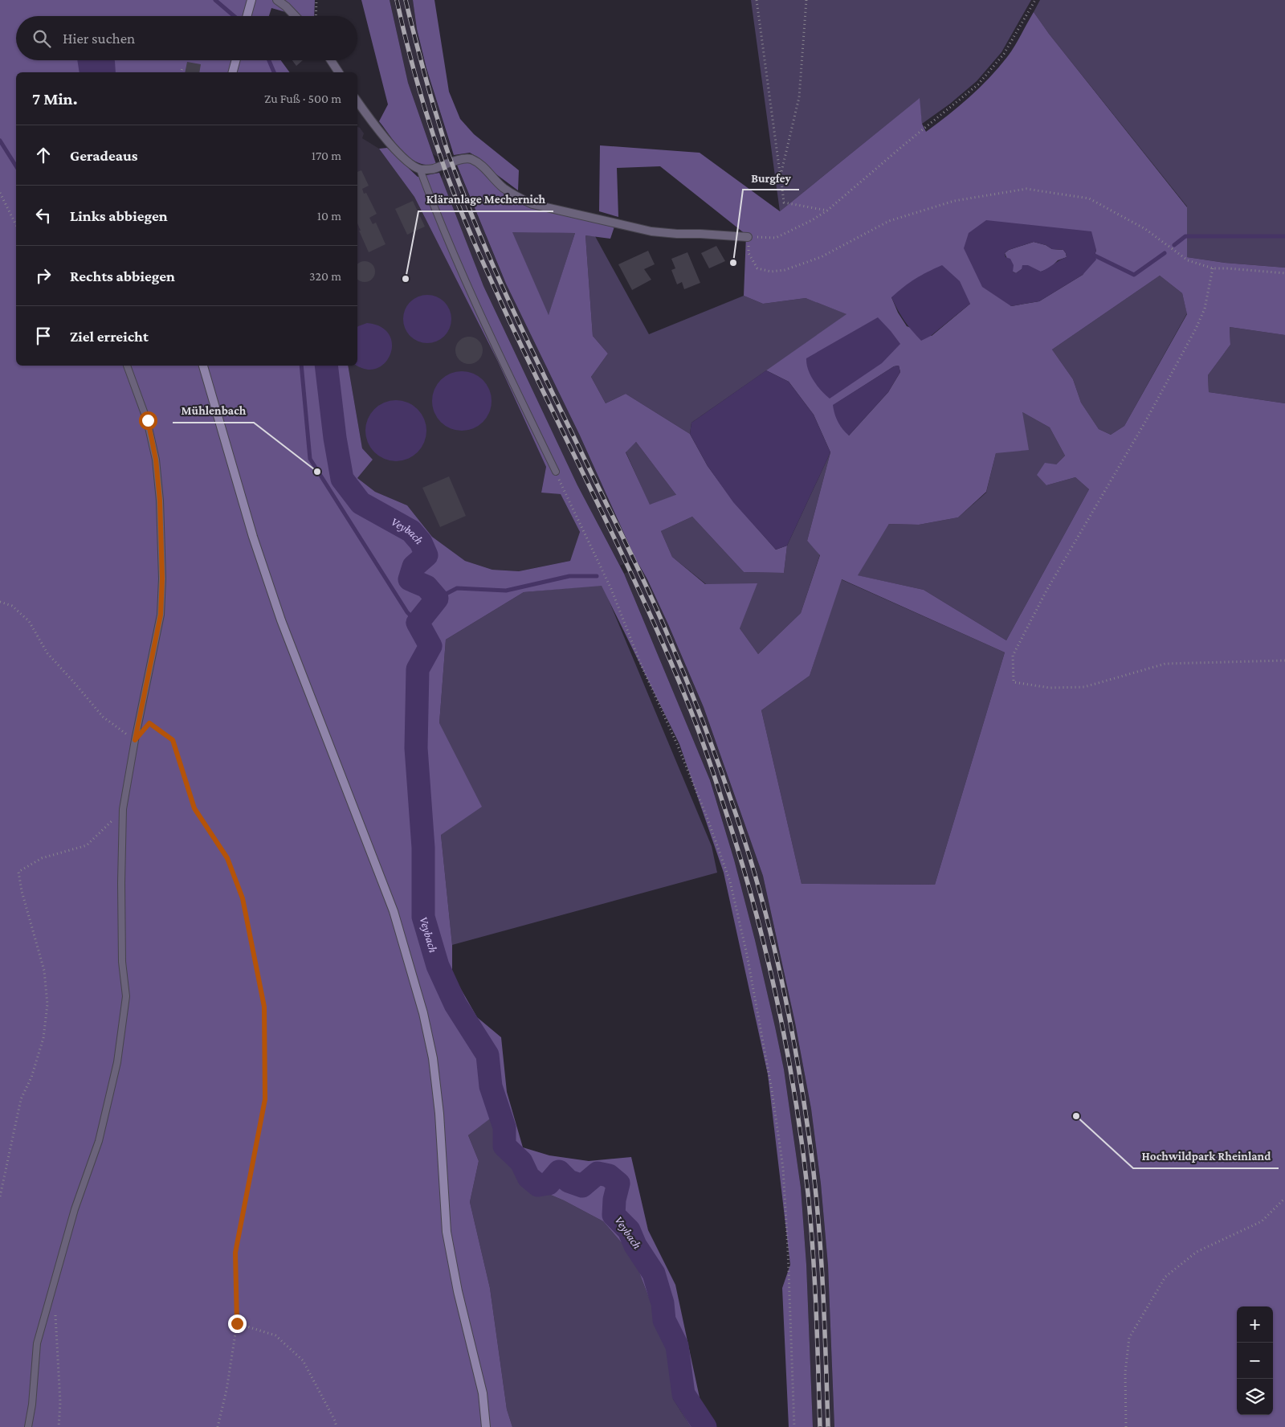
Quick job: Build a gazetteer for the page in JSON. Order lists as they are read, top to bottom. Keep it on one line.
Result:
{"water":["Veybach"],"places":["Burgfey","Kläranlage Mechernich","Mühlenbach","Hochwildpark Rheinland"],"page":{"search":"Hier suchen","heading":["7 Min.","Zu Fuß · 500 m"],"list":[["Geradeaus","170 m"],["Links abbiegen","10 m"],["Rechts abbiegen","320 m"],"Ziel erreicht"],"map_buttons":["+","−"]}}
